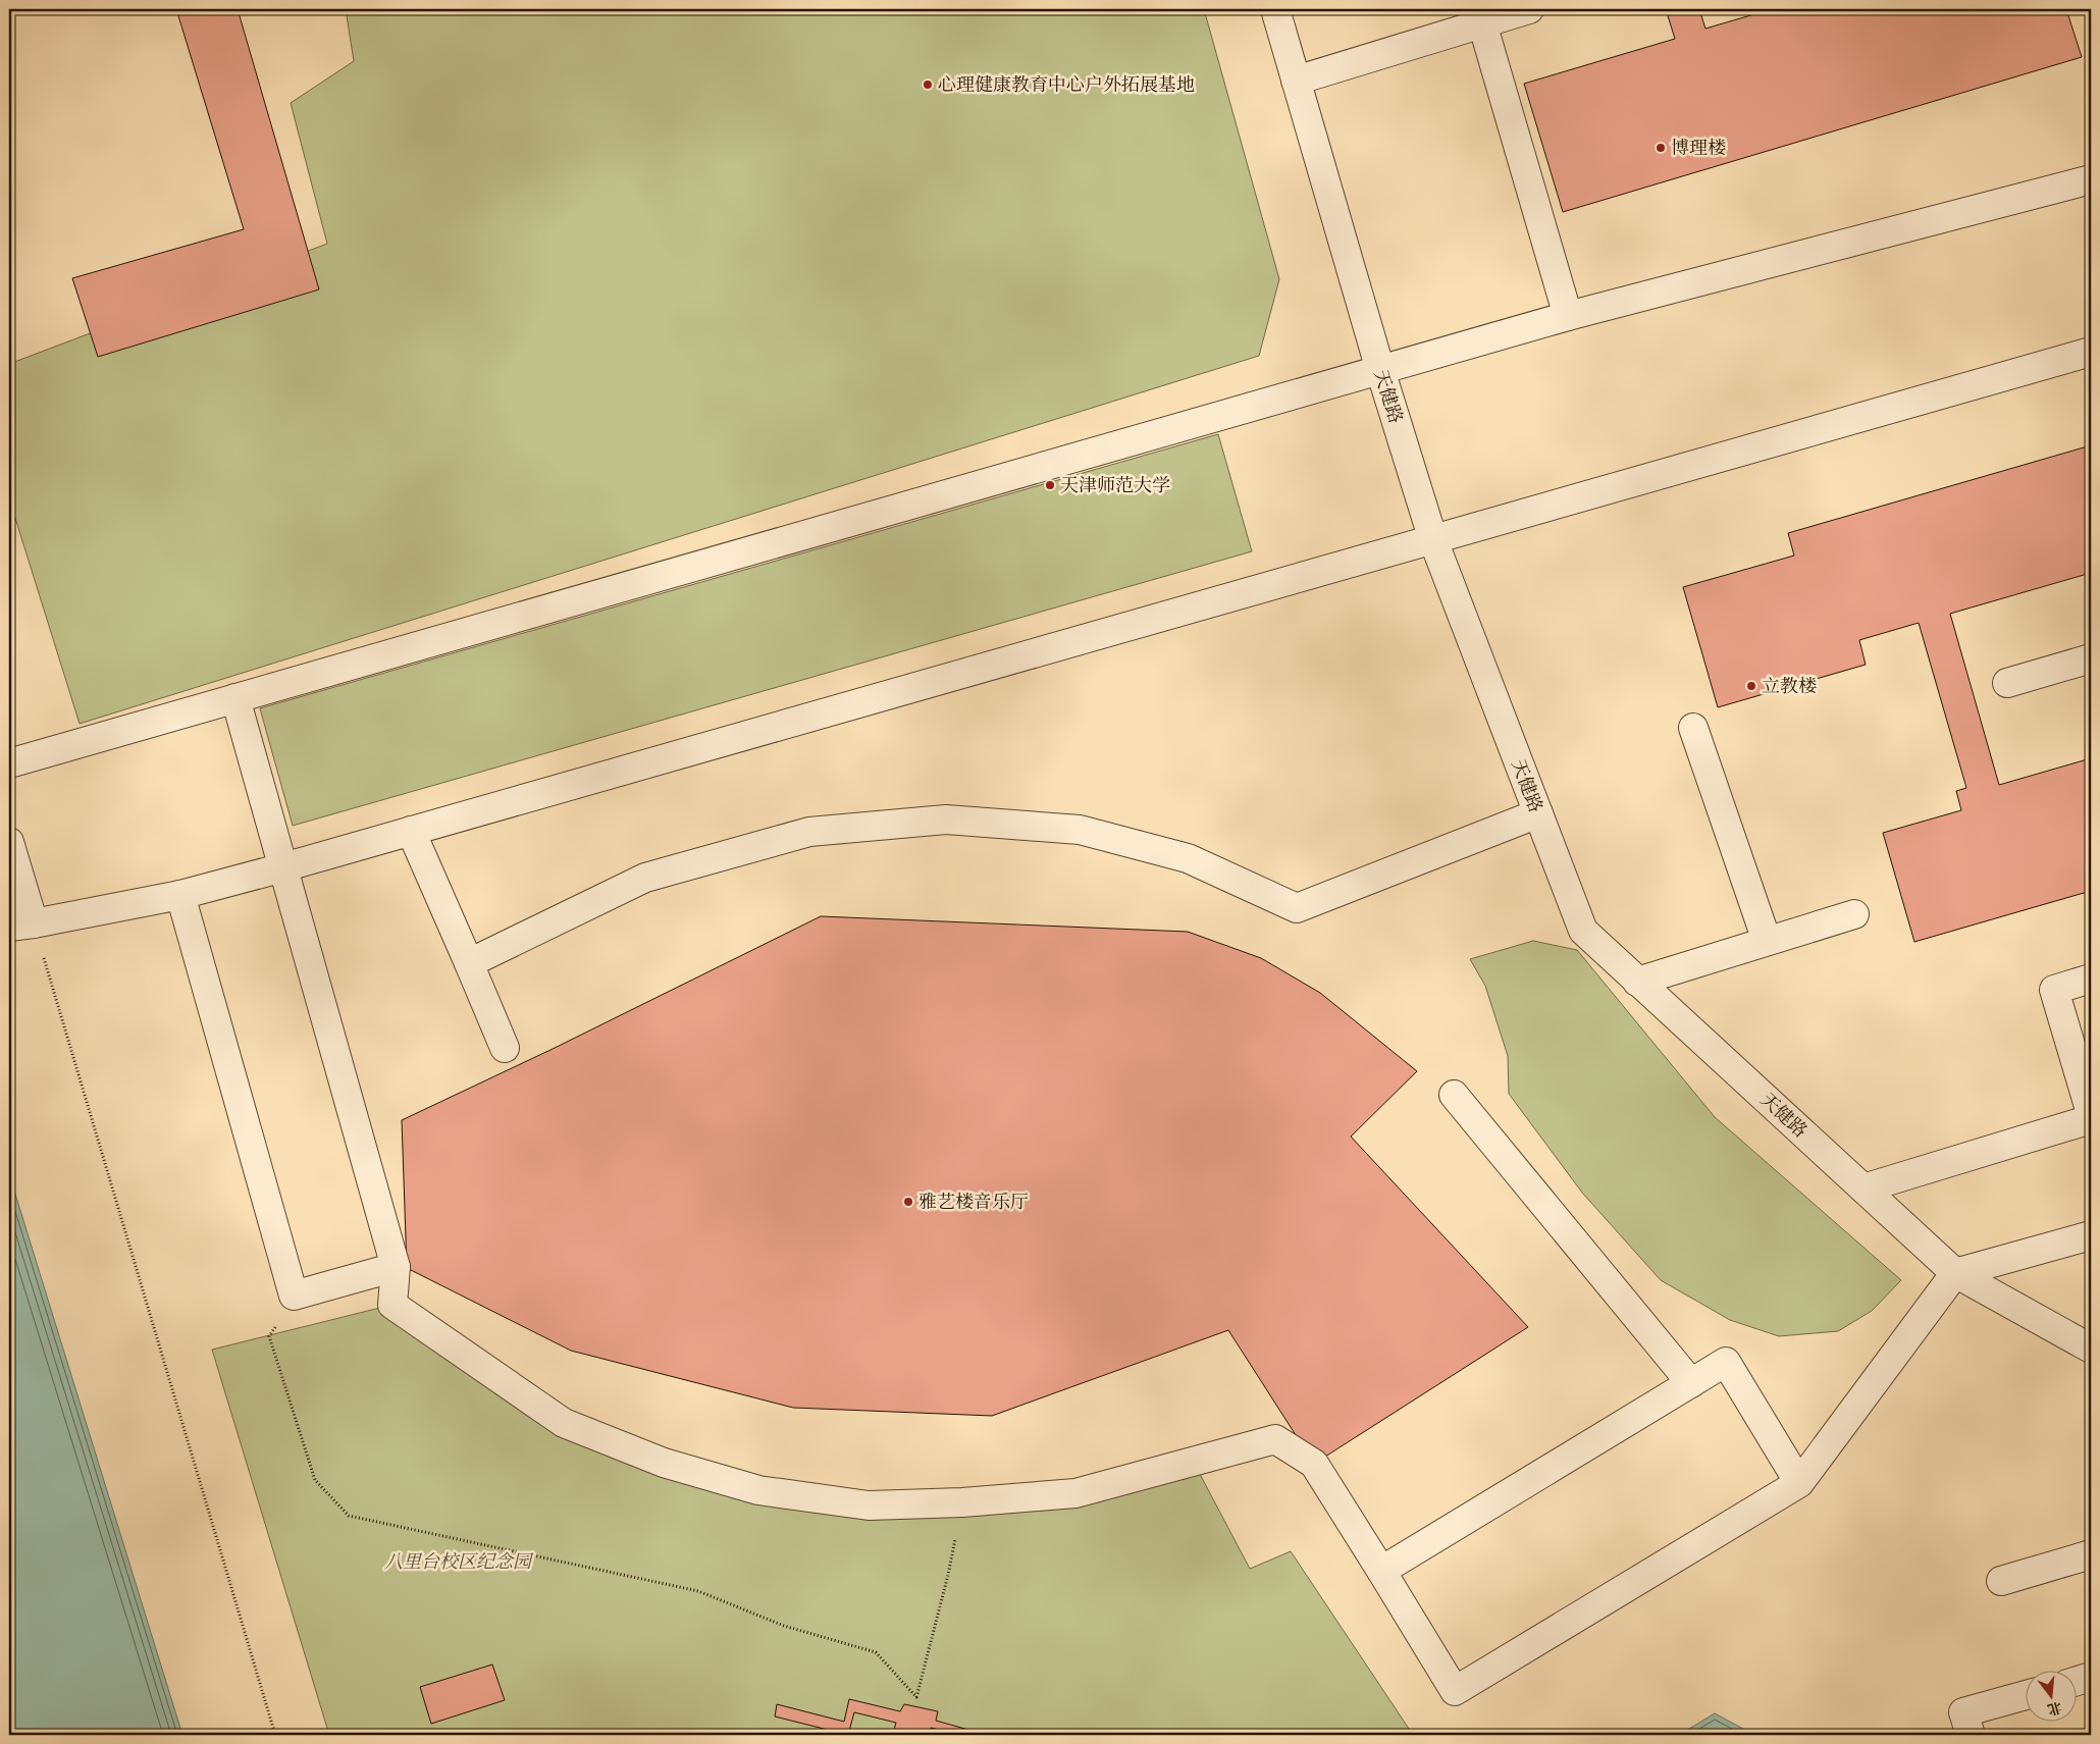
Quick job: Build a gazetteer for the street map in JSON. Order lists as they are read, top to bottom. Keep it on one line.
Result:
{"streets":{"street":["天健路"]},"parks":["八里台校区纪念园"],"places":["心理健康教育中心户外拓展基地","博理楼","天津师范大学","立教楼","雅艺楼音乐厅"],"north":"bottom"}
